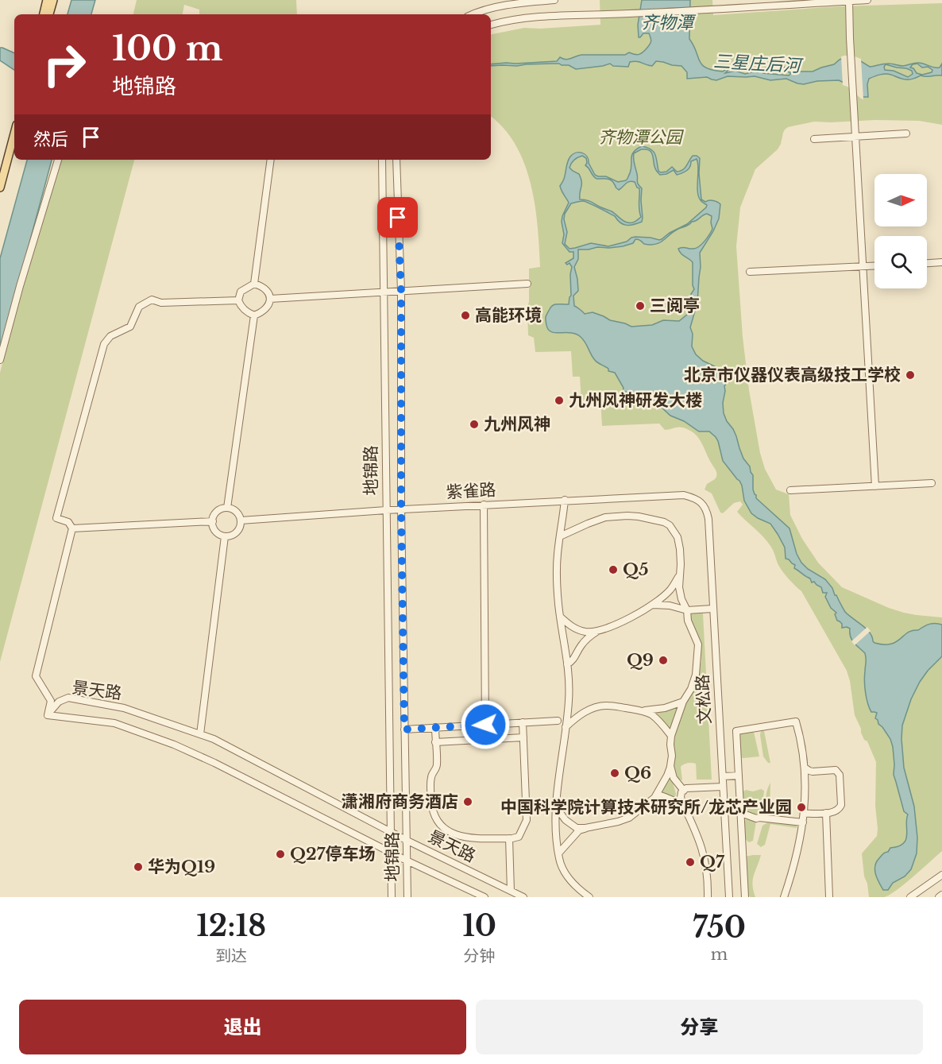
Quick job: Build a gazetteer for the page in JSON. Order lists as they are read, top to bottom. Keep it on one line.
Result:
{"streets":{"street":["地锦路","紫雀路","景天路","文松路"]},"crossings":[["地锦路","紫雀路"],["地锦路","景天路"],["紫雀路","文松路"]],"water":["齐物潭","三星庄后河"],"parks":["齐物潭公园"],"places":["三阅亭","高能环境","北京市仪器仪表高级技工学校","九州风神研发大楼","九州风神","Q5","Q9","Q6","潇湘府商务酒店","中国科学院计算技术研究所/龙芯产业园","Q27停车场","Q7","华为Q19"],"north":"right","page":{"turn":["100 m","地锦路"],"then":"然后","eta":["12:18","到达","10","分钟","750","m"],"buttons":["退出","分享"]}}
